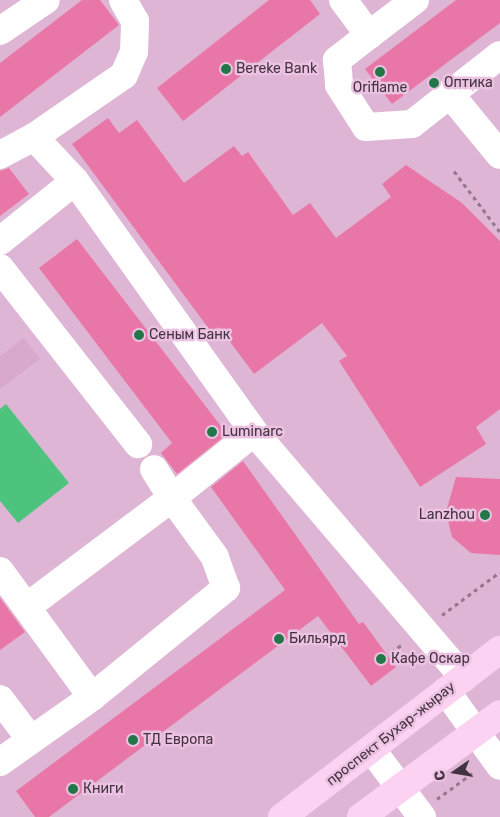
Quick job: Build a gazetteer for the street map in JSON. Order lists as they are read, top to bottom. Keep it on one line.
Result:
{"streets":{"main road":["проспект Бухар-жырау"]},"places":["Bereke Bank","Oriflame","Оптика","Сеным Банк","Luminarc","Lanzhou","Бильярд","Кафе Оскар","ТД Европа","Книги"],"north":"left"}
